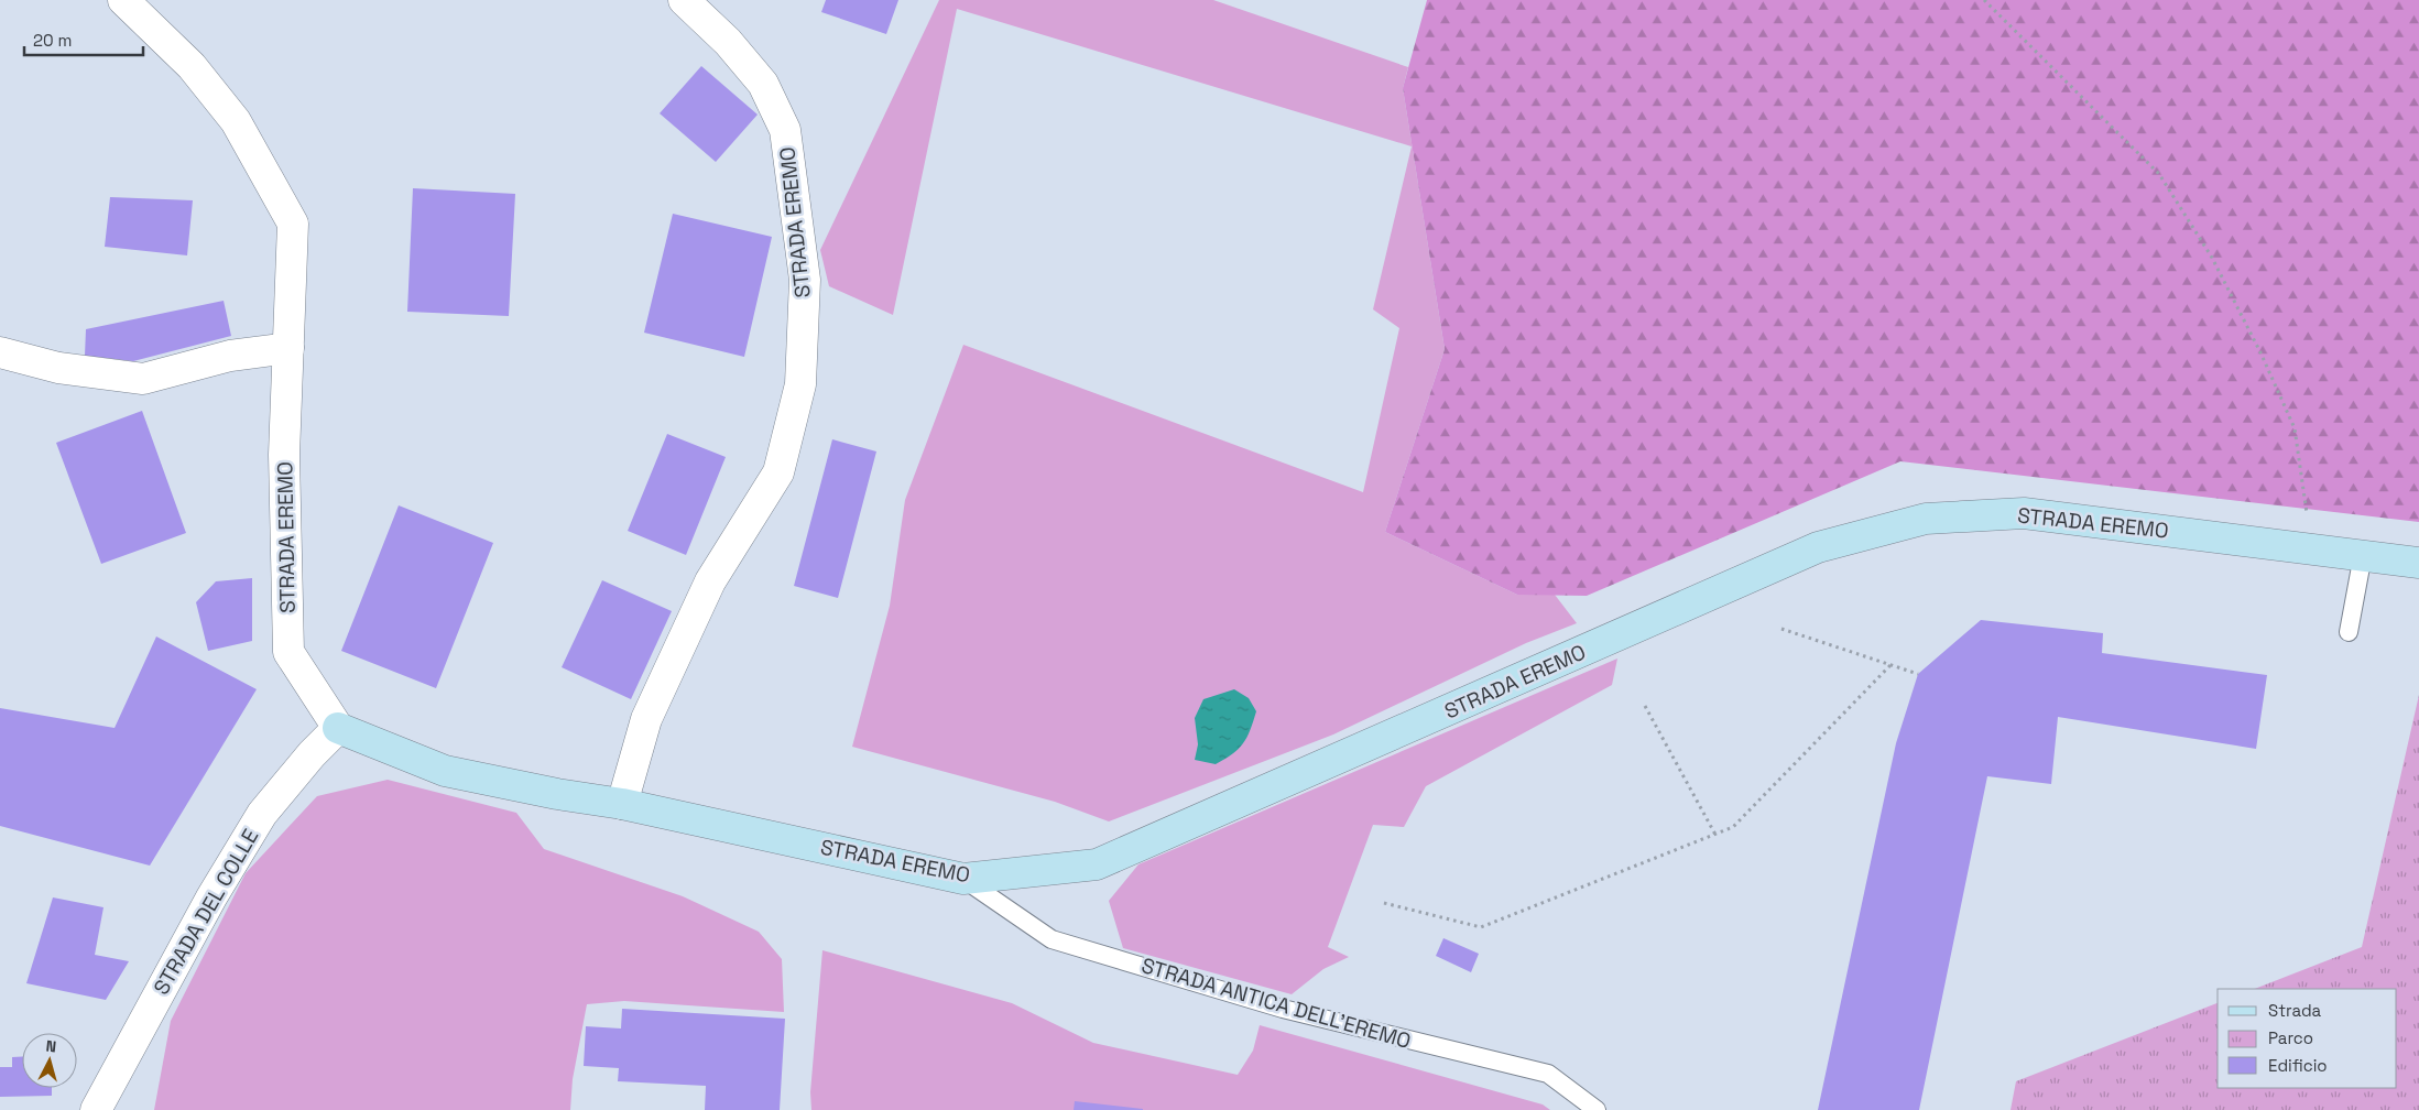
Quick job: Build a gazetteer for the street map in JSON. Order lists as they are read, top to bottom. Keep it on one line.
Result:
{"streets":{"main road":["STRADA EREMO"],"street":["STRADA DEL COLLE"],"lane":["STRADA ANTICA DELL'EREMO"]},"crossings":[["STRADA EREMO","STRADA DEL COLLE"],["STRADA EREMO","STRADA ANTICA DELL'EREMO"]],"legend":["Strada","Parco","Edificio"],"scale_bar":"20 m","north":"top"}
